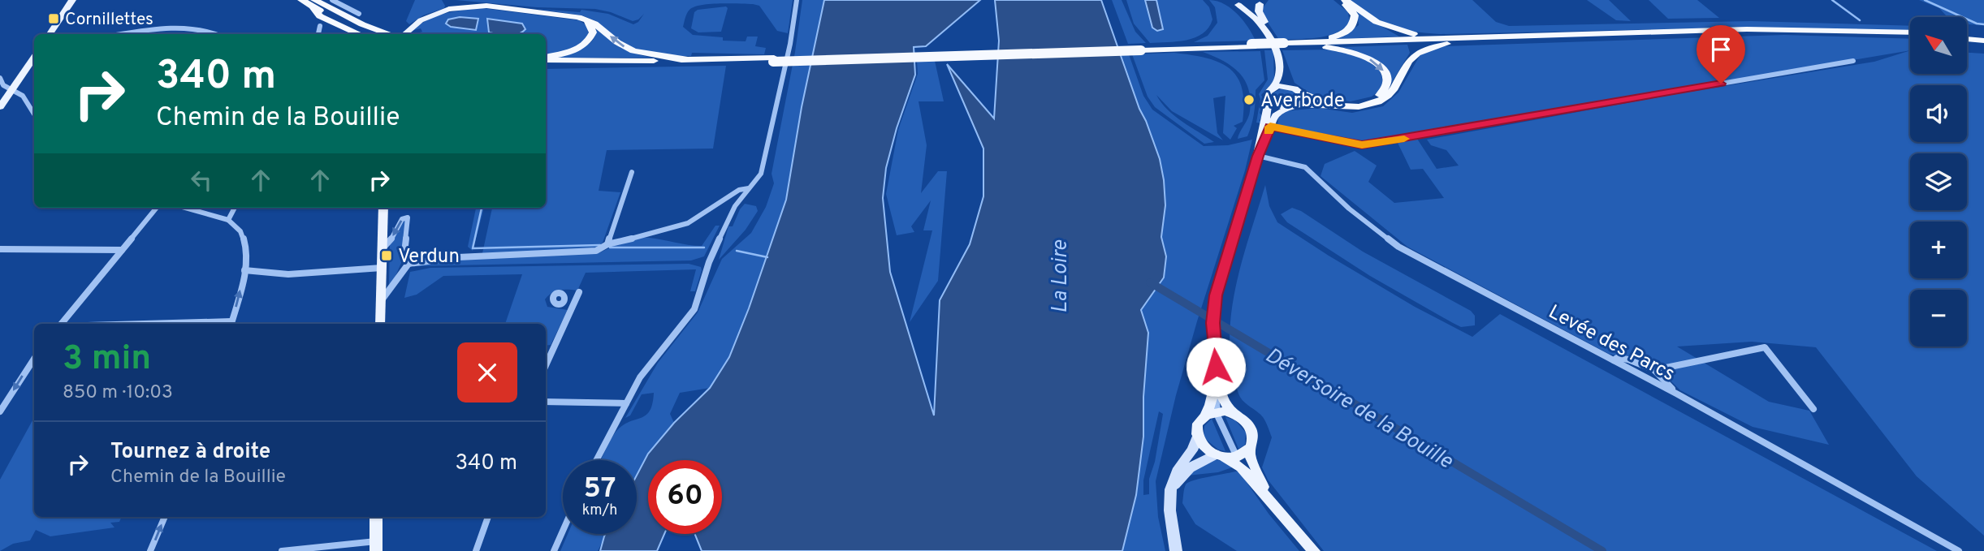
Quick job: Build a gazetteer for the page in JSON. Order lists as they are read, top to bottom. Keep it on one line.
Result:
{"streets":{"street":["Levée des Parcs"]},"water":["La Loire","Déversoire de la Bouille"],"places":{"transit":["Cornillettes","Verdun"],"other":["Averbode"]},"north":"top left","page":{"map_buttons":["+","−"],"turn":["340 m","Chemin de la Bouillie"],"heading":["3 min","850 m · 10:03"],"list":[{"name":"Tournez à droite","note":"Chemin de la Bouillie","value":"340 m"}],"speed":"57 km/h","limit":"60"}}
